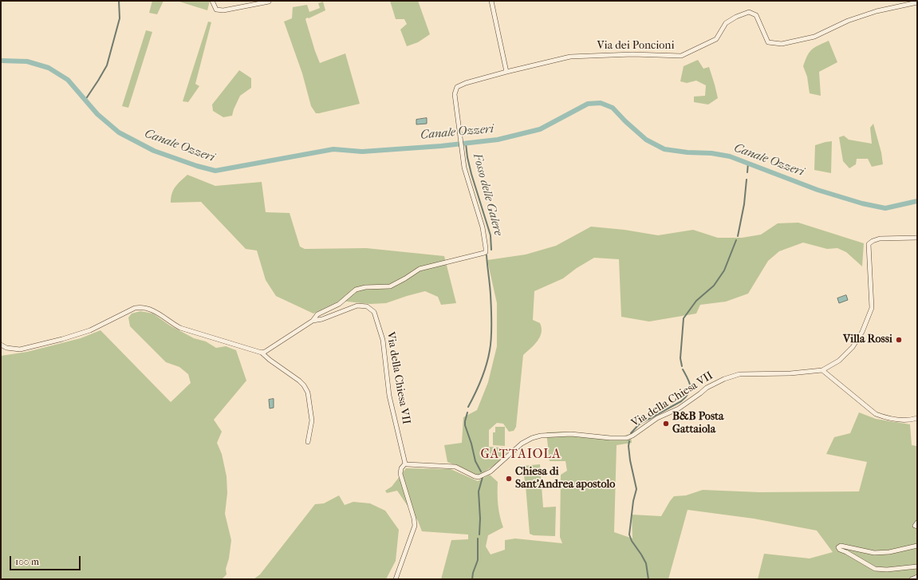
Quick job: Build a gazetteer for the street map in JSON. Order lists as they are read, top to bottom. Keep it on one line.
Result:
{"streets":{"street":["Via dei Poncioni","Via della Chiesa VII"]},"districts":["GATTAIOLA"],"water":["Canale Ozzeri","Fosso delle Galere"],"places":["Villa Rossi","B&B Posta Gattaiola","Chiesa di Sant'Andrea apostolo"],"scale_bar":"100 m"}
